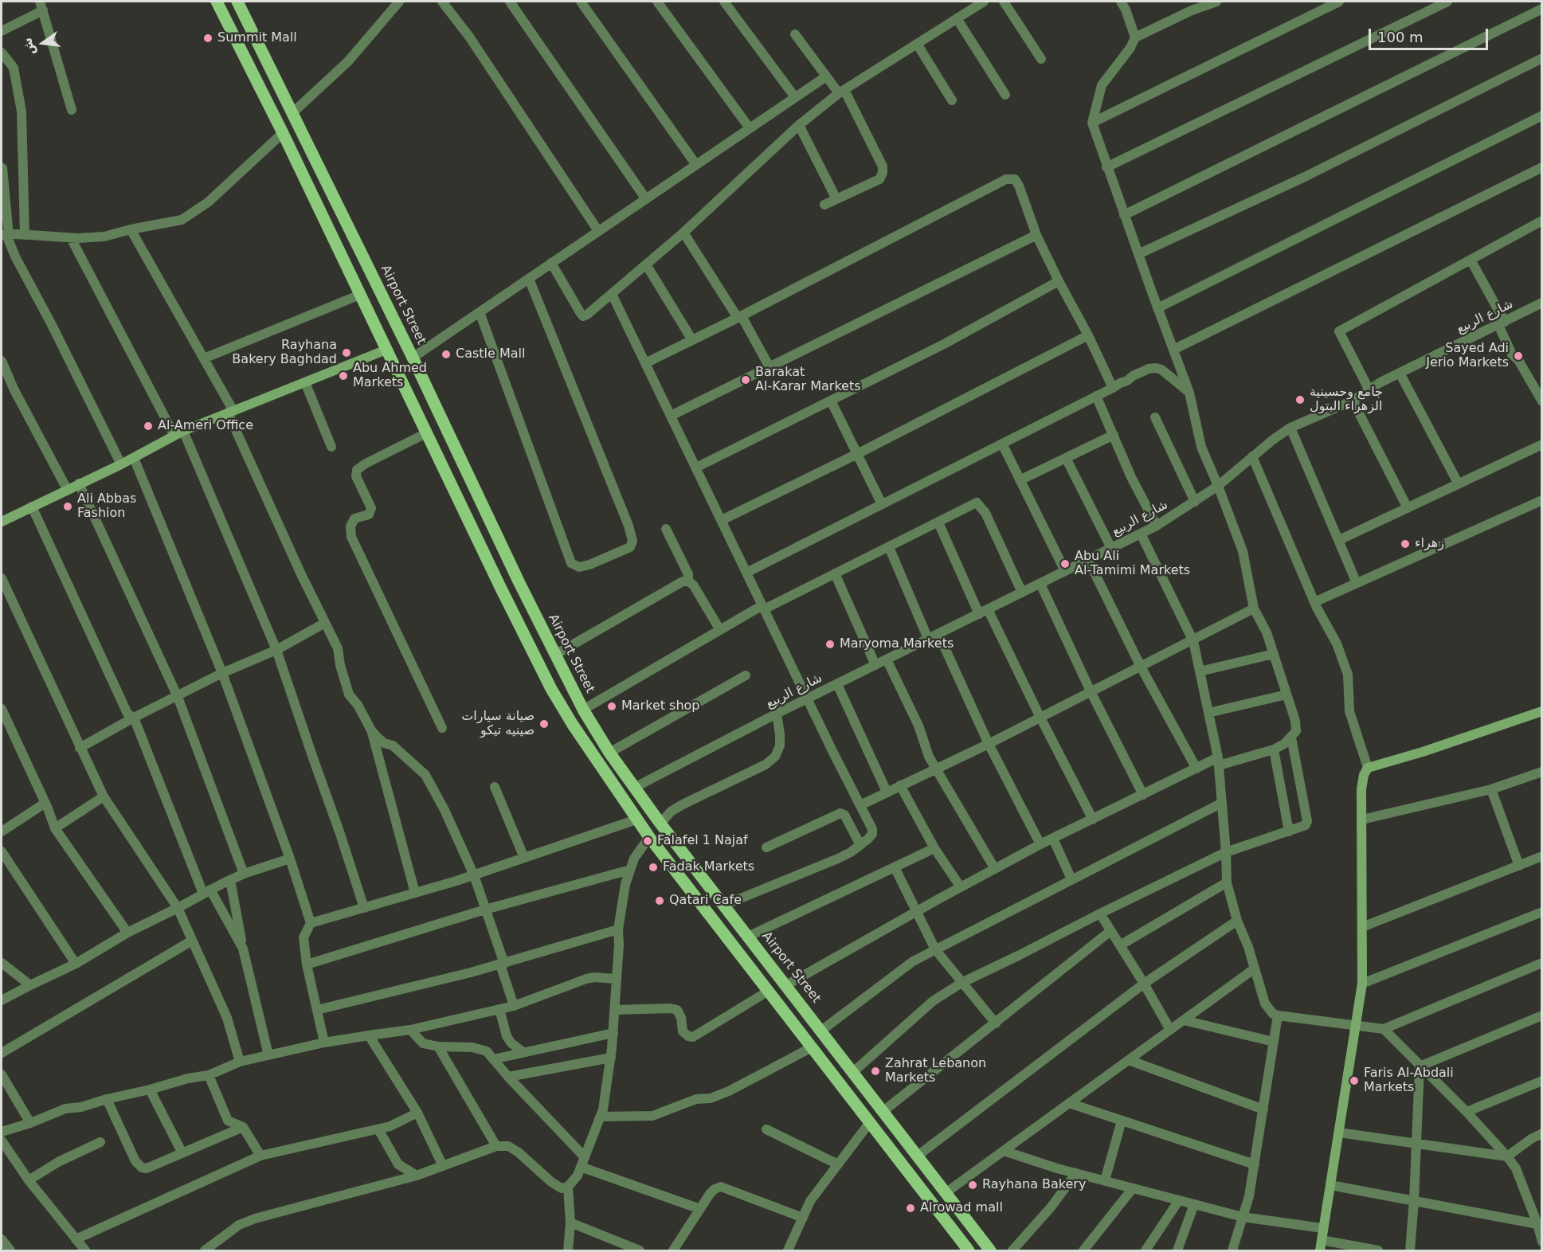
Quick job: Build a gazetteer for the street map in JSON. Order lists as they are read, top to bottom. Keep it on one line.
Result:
{"streets":{"main road":["Airport Street"],"street":["شارع الربيع"]},"crossings":[["Airport Street","شارع الربيع"]],"places":["Summit Mall","Rayhana Bakery Baghdad","Castle Mall","Sayed Adi Jerio Markets","Abu Ahmed Markets","Barakat Al-Karar Markets","جامع وحسينية الزهراء البتول","Al-Ameri Office","Ali Abbas Fashion","زهراء","Abu Ali Al-Tamimi Markets","Maryoma Markets","Market shop","صيانة سيارات صينيه تيكو","Falafel 1 Najaf","Fadak Markets","Qatari Cafe","Zahrat Lebanon Markets","Faris Al-Abdali Markets","Rayhana Bakery","Alrowad mall"],"scale_bar":"100 m","north":"left"}
